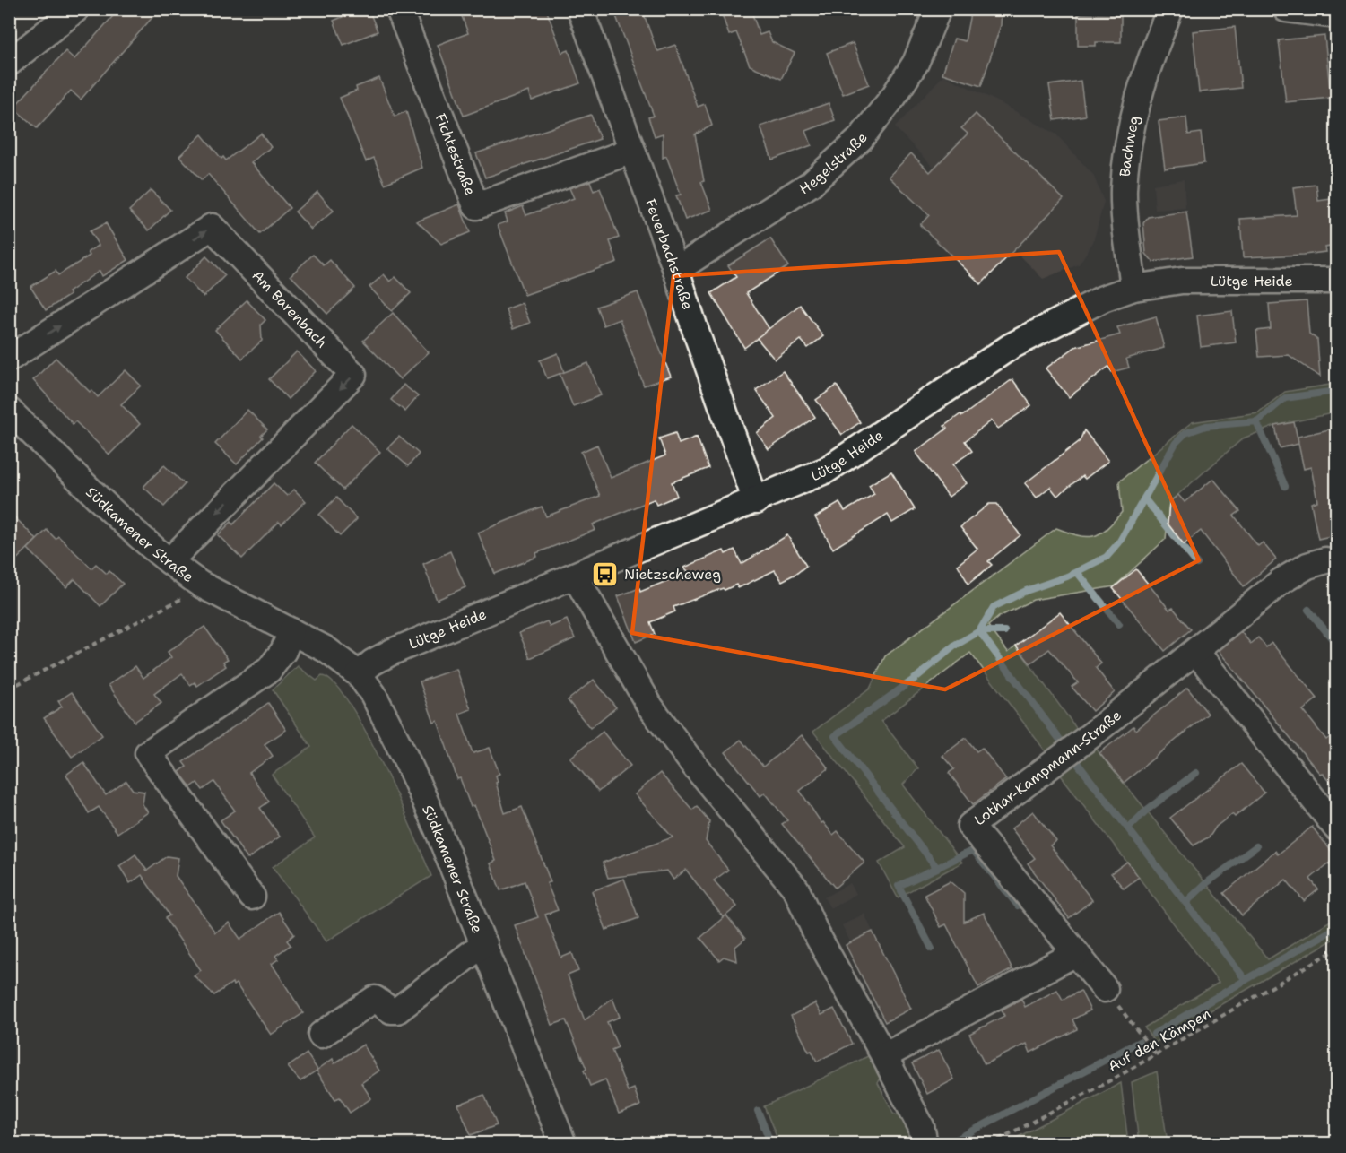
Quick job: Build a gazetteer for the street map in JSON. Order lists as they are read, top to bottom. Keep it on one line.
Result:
{"streets":{"street":["Bachweg","Fichtestraße","Hegelstraße","Feuerbachstraße","Lütge Heide","Am Barenbach","Südkamener Straße","Lothar-Kampmann-Straße"],"path":["Auf den Kämpen"]},"crossings":[["Bachweg","Lütge Heide"],["Fichtestraße","Feuerbachstraße"],["Hegelstraße","Feuerbachstraße"],["Feuerbachstraße","Lütge Heide"],["Lütge Heide","Südkamener Straße"],["Am Barenbach","Südkamener Straße"]],"places":{"bus stop":["Nietzscheweg"]}}
